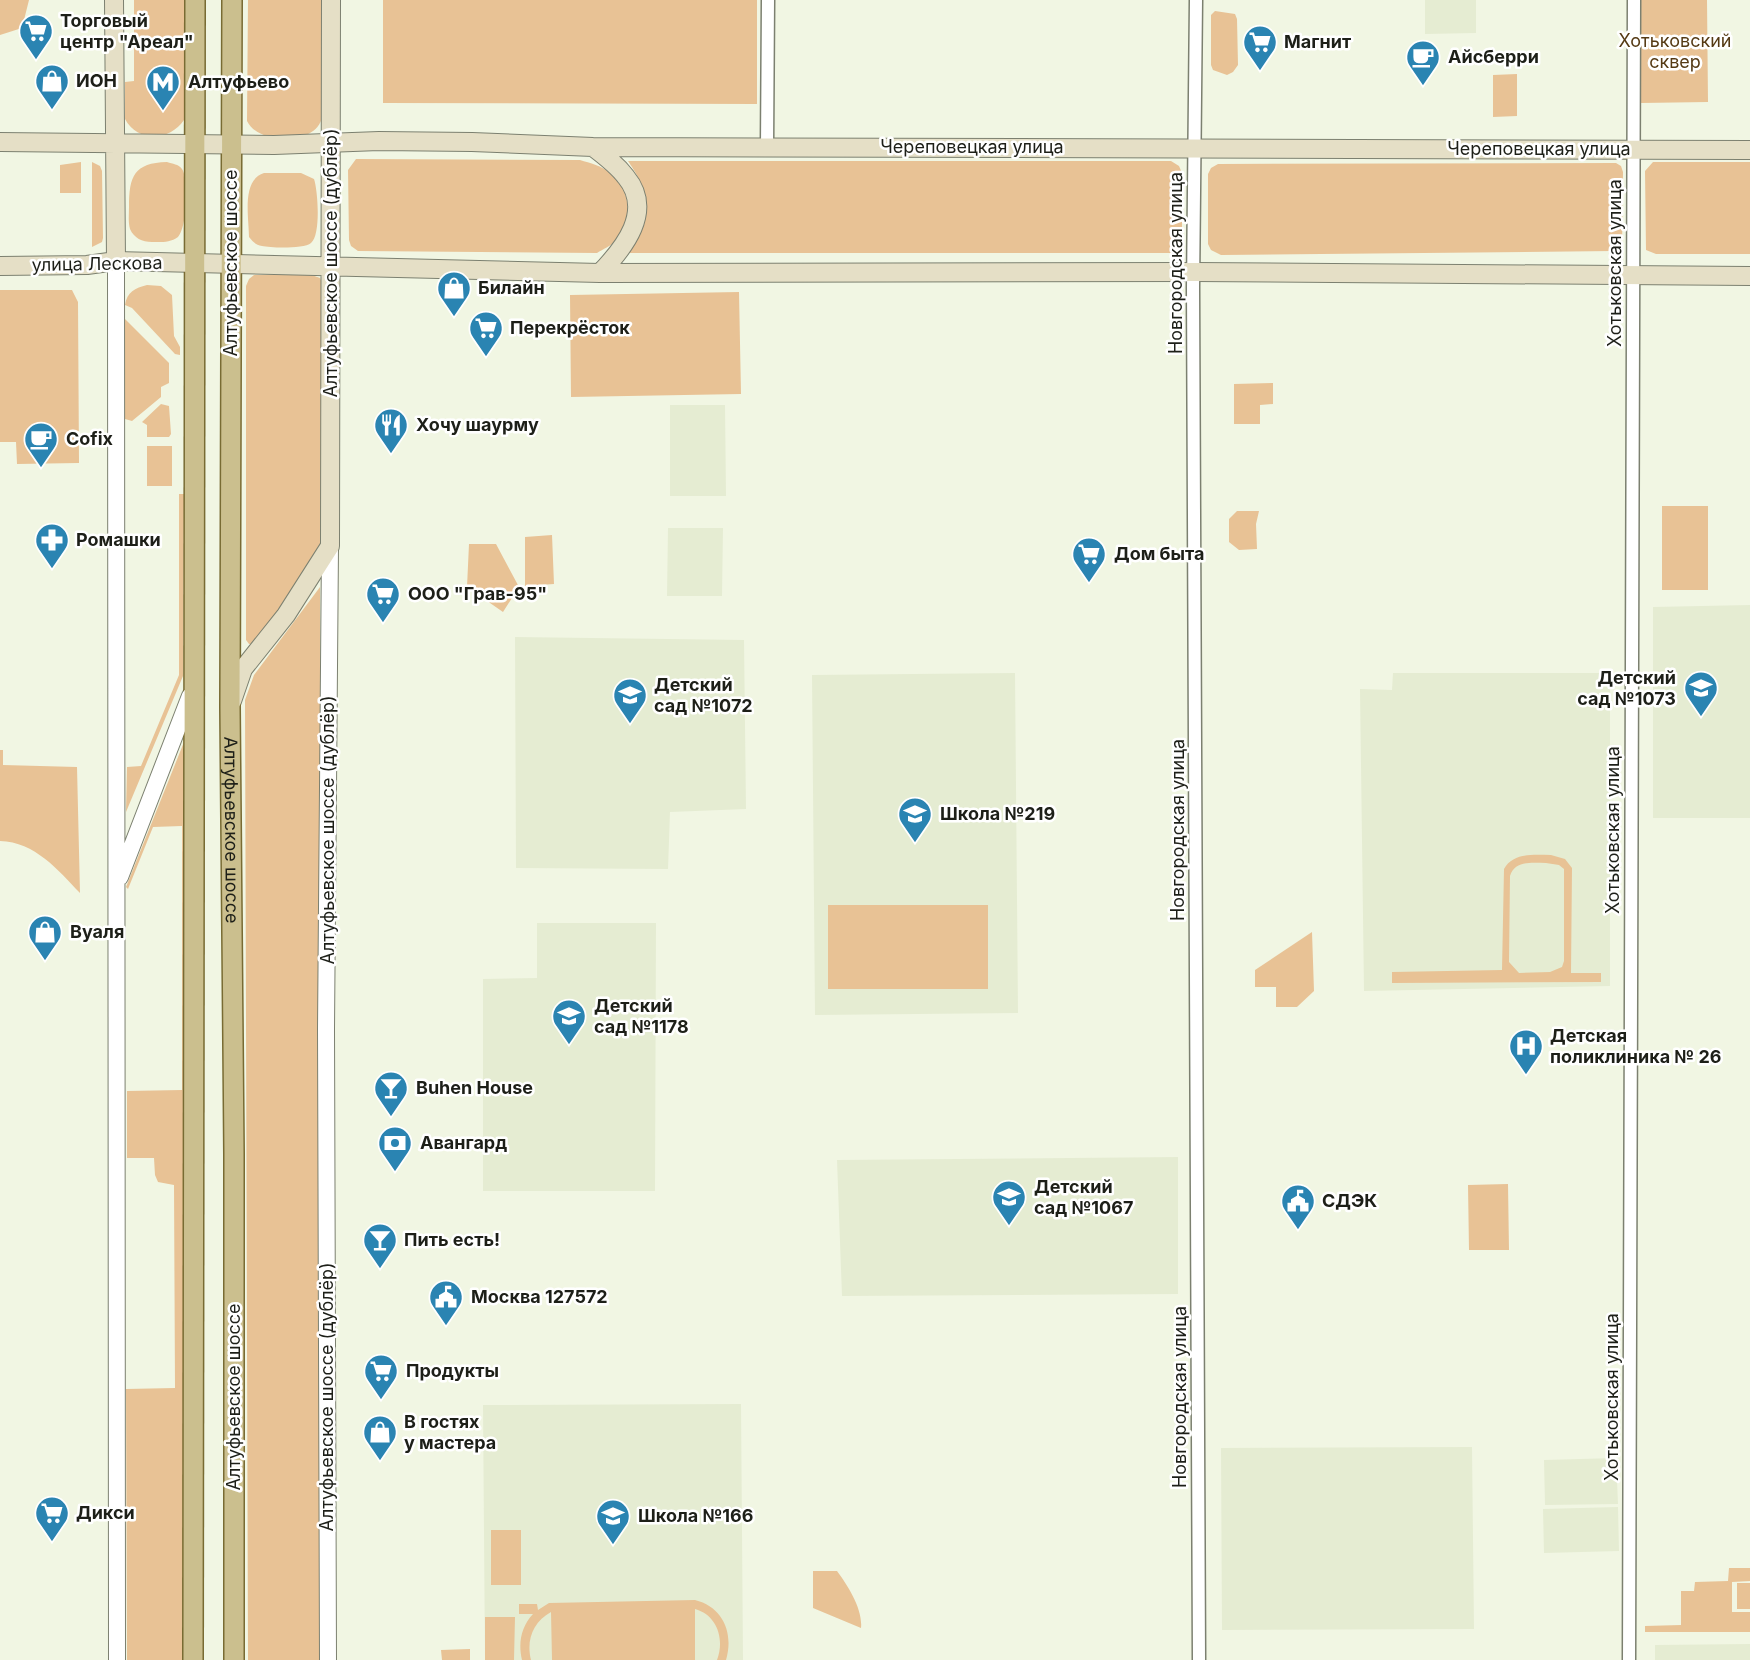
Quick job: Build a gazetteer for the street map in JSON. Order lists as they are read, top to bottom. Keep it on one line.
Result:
{"streets":{"main road":["Череповецкая улица","Алтуфьевское шоссе","Алтуфьевское шоссе (дублёр)","улица Лескова"],"street":["Новгородская улица","Хотьковская улица"]},"crossings":[["Череповецкая улица","Алтуфьевское шоссе"],["Череповецкая улица","Алтуфьевское шоссе (дублёр)"],["Череповецкая улица","Новгородская улица"],["Череповецкая улица","Хотьковская улица"],["Алтуфьевское шоссе","улица Лескова"]],"parks":["Хотьковский сквер"],"places":{"supermarket":["Торговый центр \"Ареал\"","Магнит","Перекрёсток","Дом быта","ООО \"Грав-95\"","Продукты","Дикси"],"cafe":["Айсберри","Cofix"],"shop":["ИОН","Билайн","Вуаля","В гостях у мастера"],"metro station":["Алтуфьево"],"restaurant":["Хочу шаурму"],"pharmacy":["Ромашки"],"school or university":["Детский сад №1073","Детский сад №1072","Школа №219","Детский сад №1178","Детский сад №1067","Школа №166"],"hospital":["Детская поликлиника № 26"],"bar":["Buhen House","Пить есть!"],"bank":["Авангард"],"public building":["СДЭК","Москва 127572"]}}
